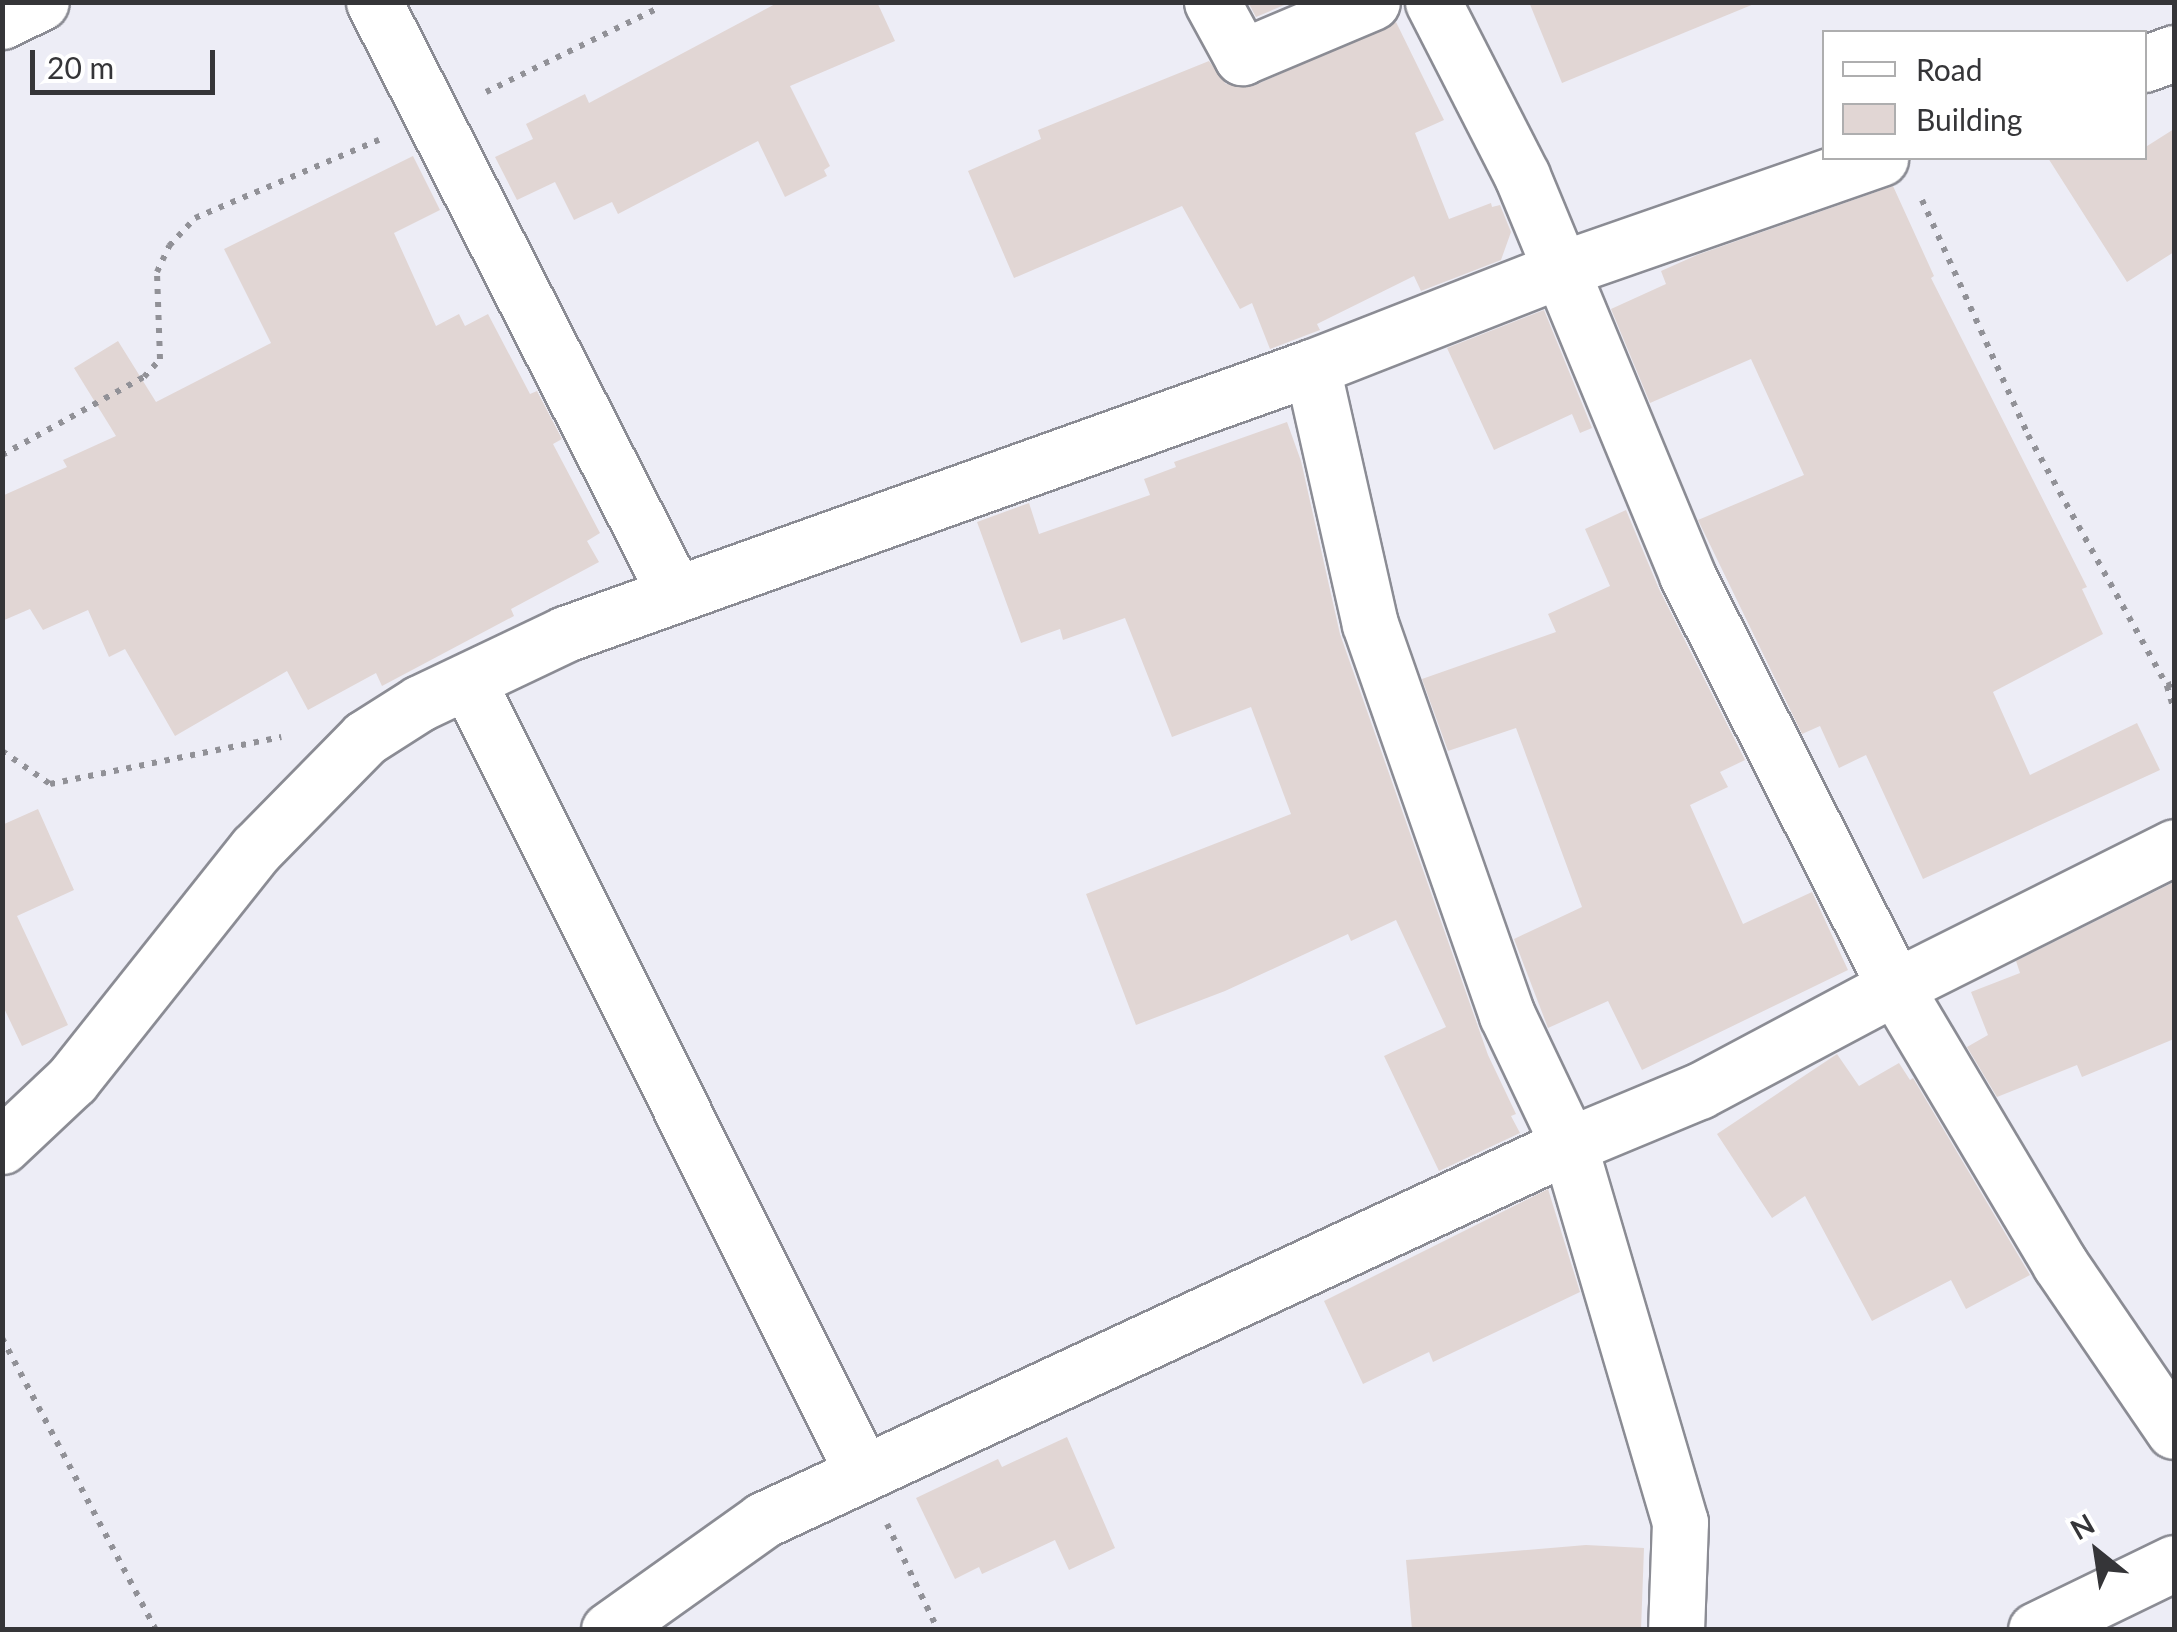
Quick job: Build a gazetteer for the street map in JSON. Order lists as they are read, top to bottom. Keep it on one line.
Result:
{"legend":["Road","Building"],"scale_bar":"20 m","north":"top left"}
